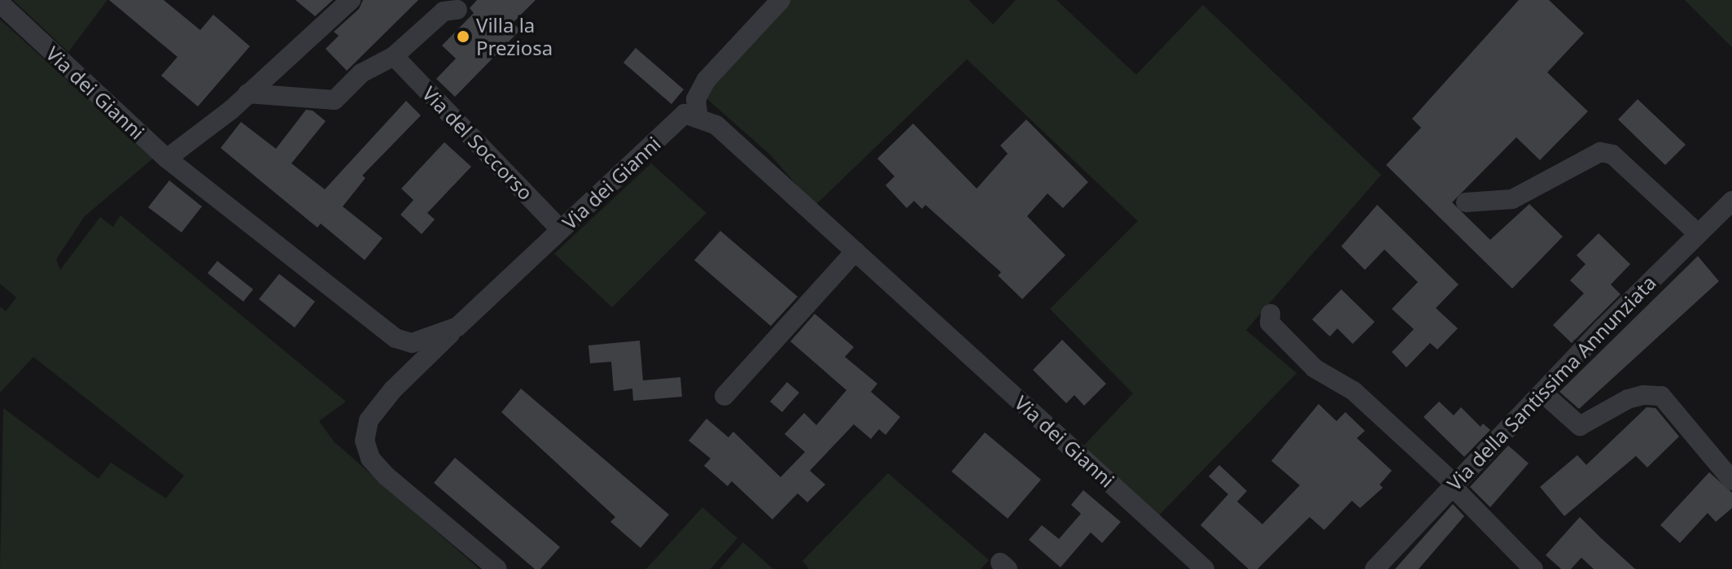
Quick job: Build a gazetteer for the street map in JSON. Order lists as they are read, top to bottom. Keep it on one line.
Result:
{"streets":{"street":["Via dei Gianni","Via del Soccorso","Via della Santissima Annunziata"]},"crossings":[["Via dei Gianni","Via del Soccorso"]],"places":["Villa la Preziosa"]}
